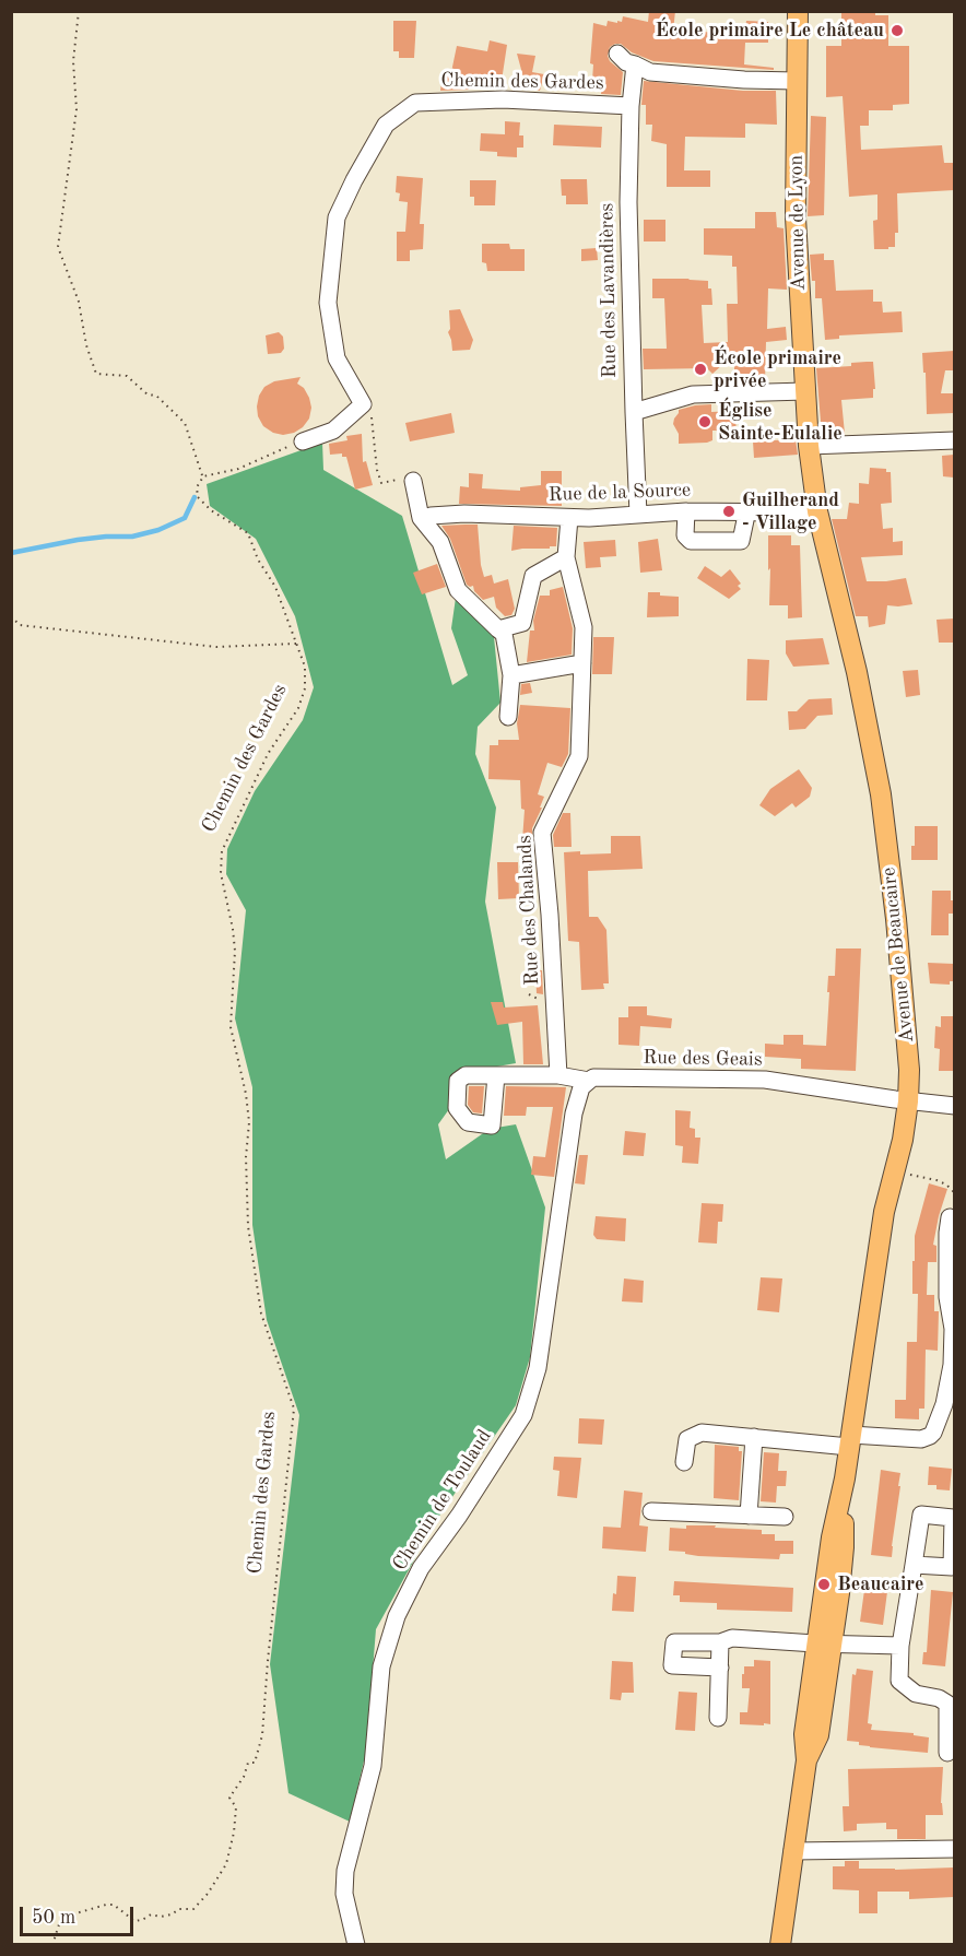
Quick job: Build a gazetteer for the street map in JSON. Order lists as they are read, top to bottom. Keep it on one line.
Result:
{"streets":{"main road":["Avenue de Lyon","Avenue de Beaucaire"],"street":["Chemin des Gardes","Rue des Lavandières","Rue de la Source","Rue des Chalands","Rue des Geais","Chemin de Toulaud"]},"crossings":[["Chemin des Gardes","Rue des Lavandières"],["Avenue de Lyon","Avenue de Beaucaire"],["Rue des Lavandières","Rue de la Source"],["Rue de la Source","Rue des Chalands"],["Rue de la Source","Avenue de Beaucaire"],["Rue des Chalands","Rue des Geais"],["Avenue de Beaucaire","Rue des Geais"],["Rue des Geais","Chemin de Toulaud"]],"places":["École primaire Le château","École primaire privée","Église Sainte-Eulalie","Guilherand - Village","Beaucaire"],"scale_bar":"50 m"}
